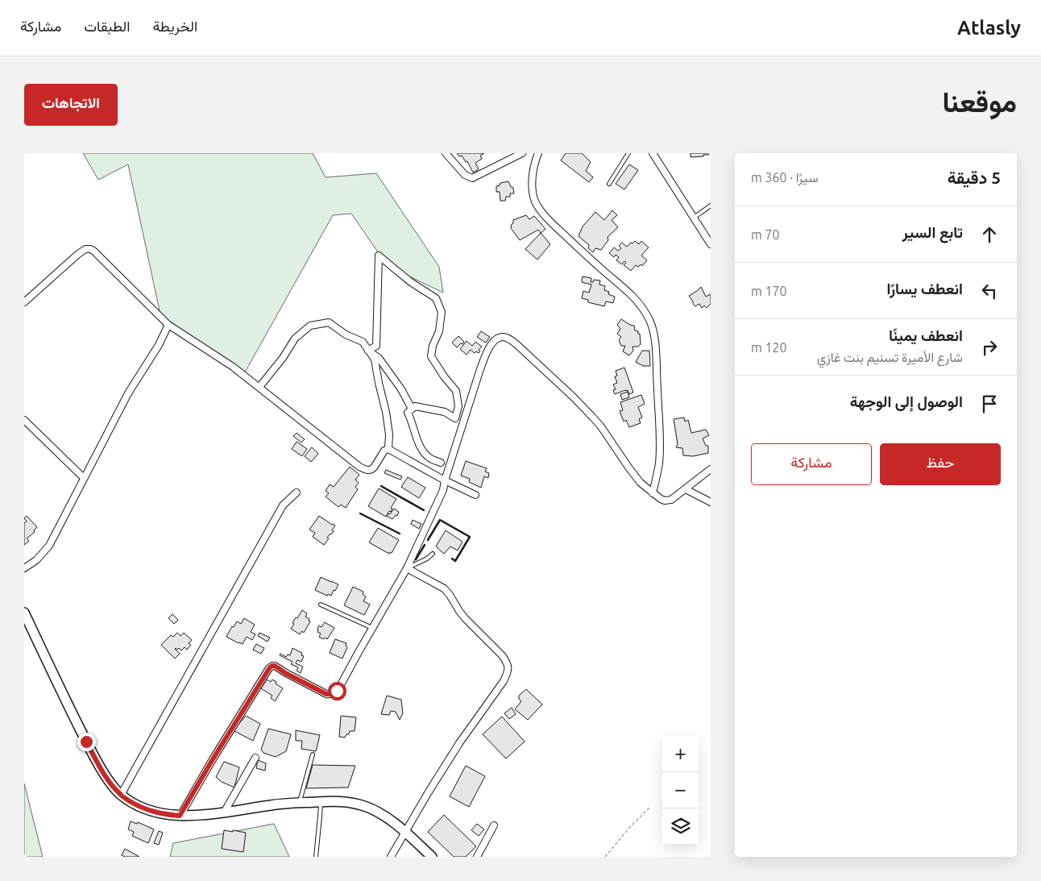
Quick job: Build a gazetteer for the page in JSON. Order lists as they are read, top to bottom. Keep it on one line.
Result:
{"page":{"header":"Atlasly","nav":["الخريطة","الطبقات","مشاركة"],"title":"موقعنا","buttons":["الاتجاهات",["حفظ","مشاركة"]],"heading":["5 دقيقة","سيرًا · 360 m"],"list":[["تابع السير","70 m"],["انعطف يسارًا","170 m"],["انعطف يمينًا","شارع الأميرة تسنيم بنت غازي","120 m"],"الوصول إلى الوجهة"],"map_buttons":["+","−"]}}
